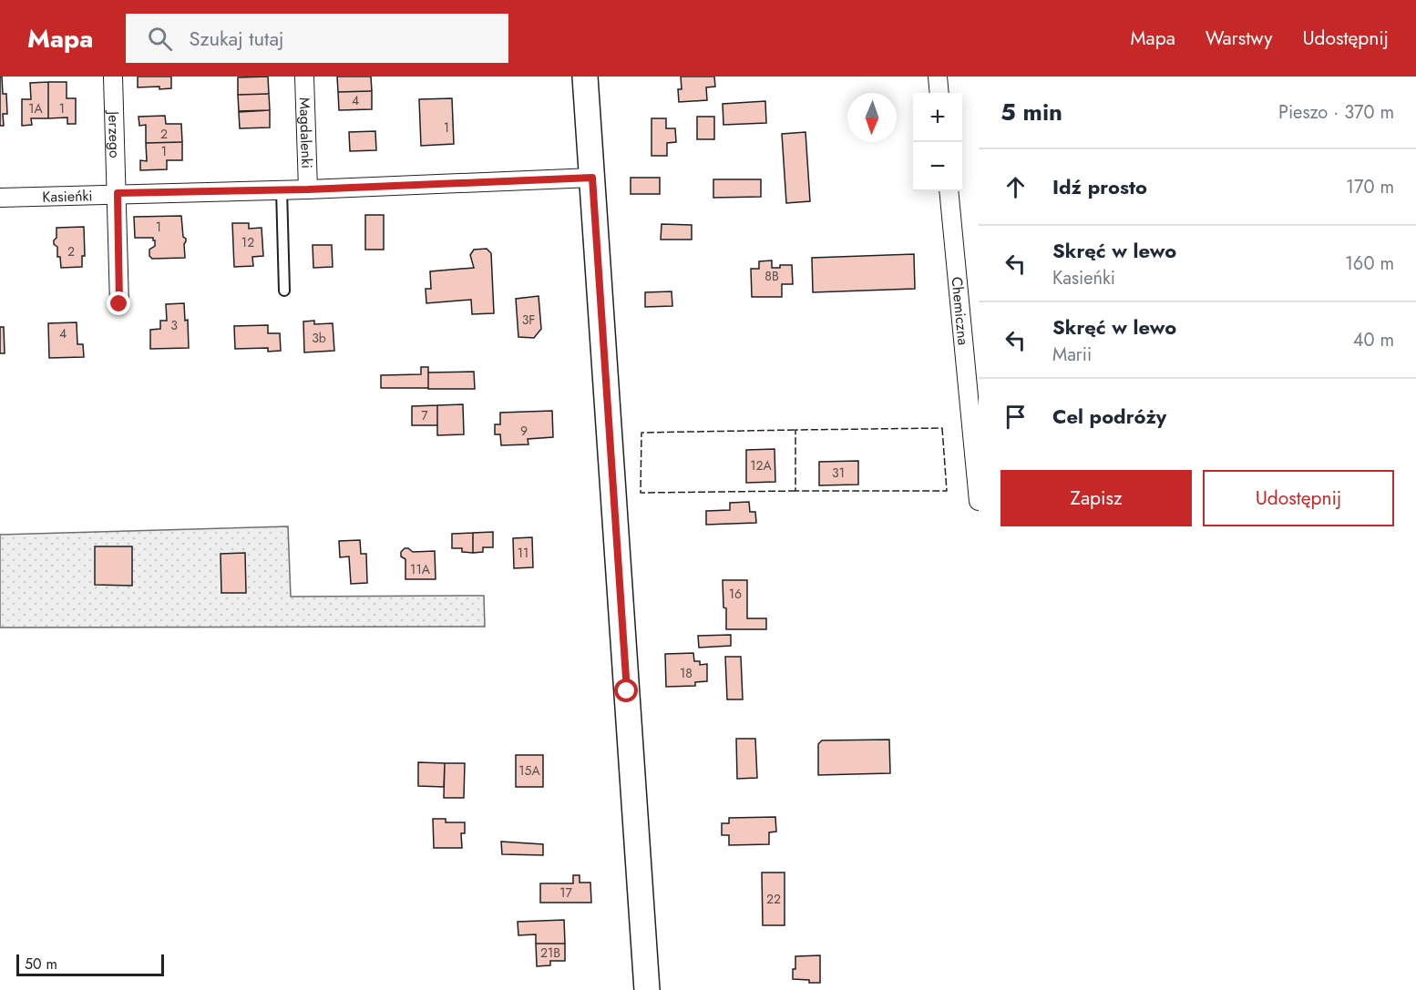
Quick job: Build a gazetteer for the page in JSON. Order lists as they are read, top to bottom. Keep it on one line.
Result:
{"streets":{"street":["Magdalenki","Jerzego","Kasieńki","Chemiczna"]},"crossings":[["Magdalenki","Kasieńki"],["Jerzego","Kasieńki"]],"house_numbers":["4","1A","1","1","2","1","1","12","2","8B","3F","3","4","3b","7","9","12A","31","11","11A","16","18","15A","17","22","21B"],"scale_bar":"50 m","north":"bottom","page":{"header":"Mapa","search":"Szukaj tutaj","nav":["Mapa","Warstwy","Udostępnij"],"heading":["5 min","Pieszo · 370 m"],"map_buttons":["+","−"],"list":[["Idź prosto","170 m"],["Skręć w lewo","Kasieńki","160 m"],["Skręć w lewo","Marii","40 m"],"Cel podróży"],"buttons":["Zapisz","Udostępnij"],"scale":"50 m"}}
